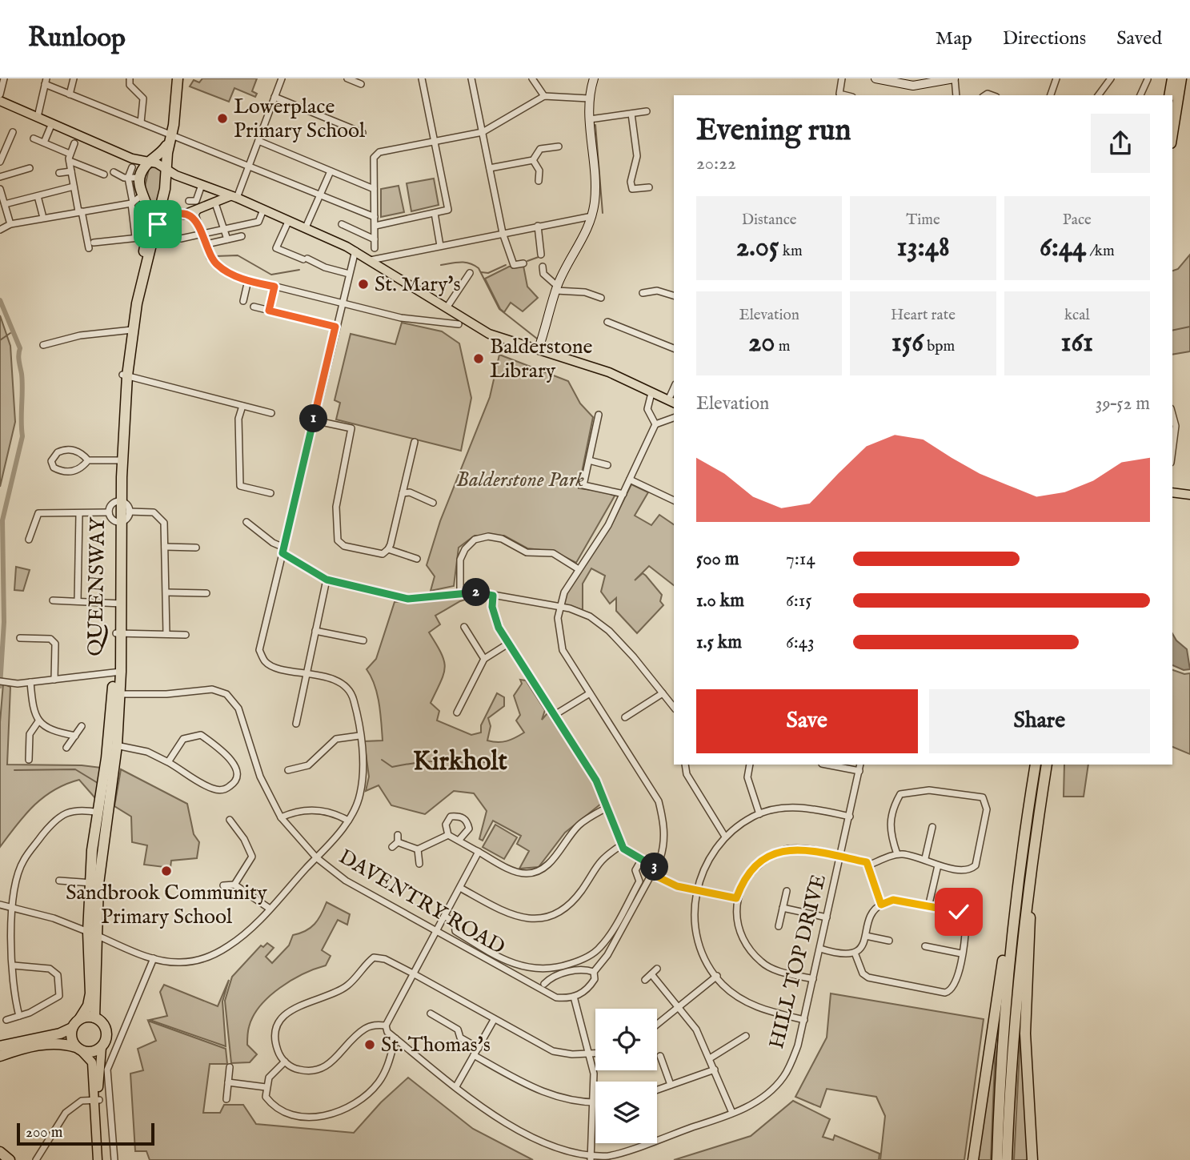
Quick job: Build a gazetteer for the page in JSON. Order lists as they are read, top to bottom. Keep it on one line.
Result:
{"streets":{"highway":["QUEENSWAY"],"street":["DAVENTRY ROAD","HILL TOP DRIVE"]},"crossings":[["QUEENSWAY","DAVENTRY ROAD"]],"districts":["Kirkholt"],"parks":["Balderstone Park"],"places":["Lowerplace Primary School","St. Mary's","Balderstone Library","Sandbrook Community Primary School","St. Thomas's"],"scale_bar":"200 m","page":{"header":"Runloop","nav":["Map","Directions","Saved"],"heading":["Evening run","20:22"],"stats":[["Distance","2.05 km"],["Time","13:48"],["Pace","6:44 /km"],["Elevation","20 m"],["Heart rate","156 bpm"],["kcal","161"]],"chart":["Elevation","39–52 m"],"pins":["1","2","3"],"list":[{"name":"500 m","note":"7:14"},{"name":"1.0 km","note":"6:15"},{"name":"1.5 km","note":"6:43"}],"buttons":["Save","Share"],"scale":"200 m"}}
